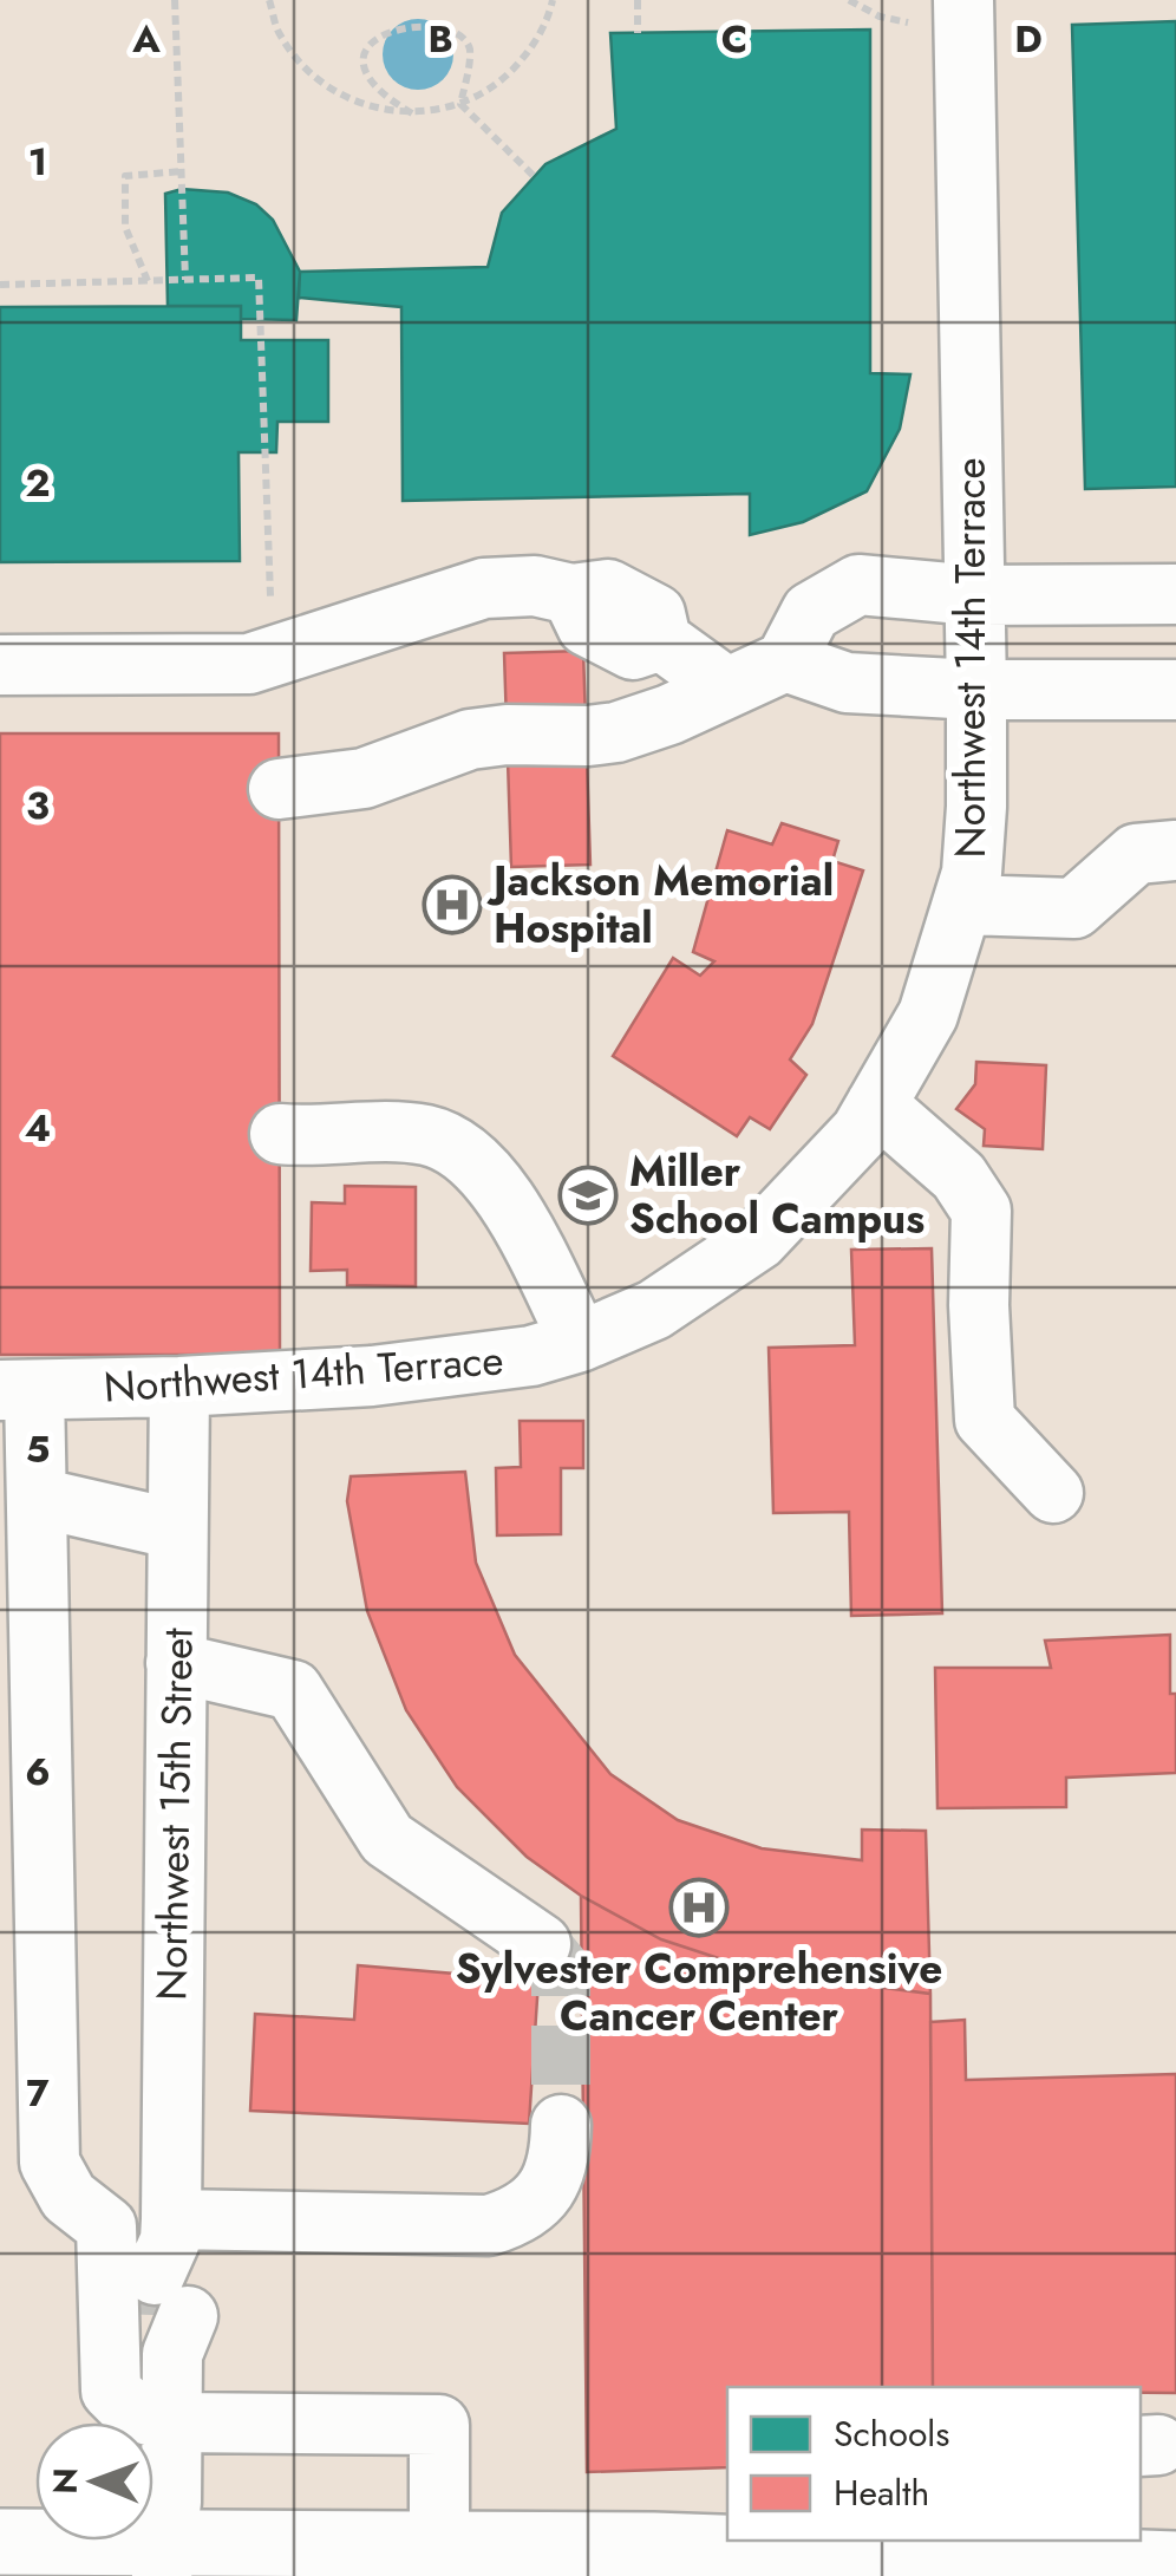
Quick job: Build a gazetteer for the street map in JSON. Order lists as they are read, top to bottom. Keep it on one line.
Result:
{"streets":{"street":["Northwest 14th Terrace","Northwest 15th Street"]},"crossings":[["Northwest 14th Terrace","Northwest 15th Street"]],"places":{"hospital":["Jackson Memorial Hospital","Sylvester Comprehensive Cancer Center"],"school or university":["Miller School Campus"]},"legend":["Schools","Health"],"north":"left","grid":{"columns":["A","B","C","D"],"rows":["1","2","3","4","5","6","7"]}}
